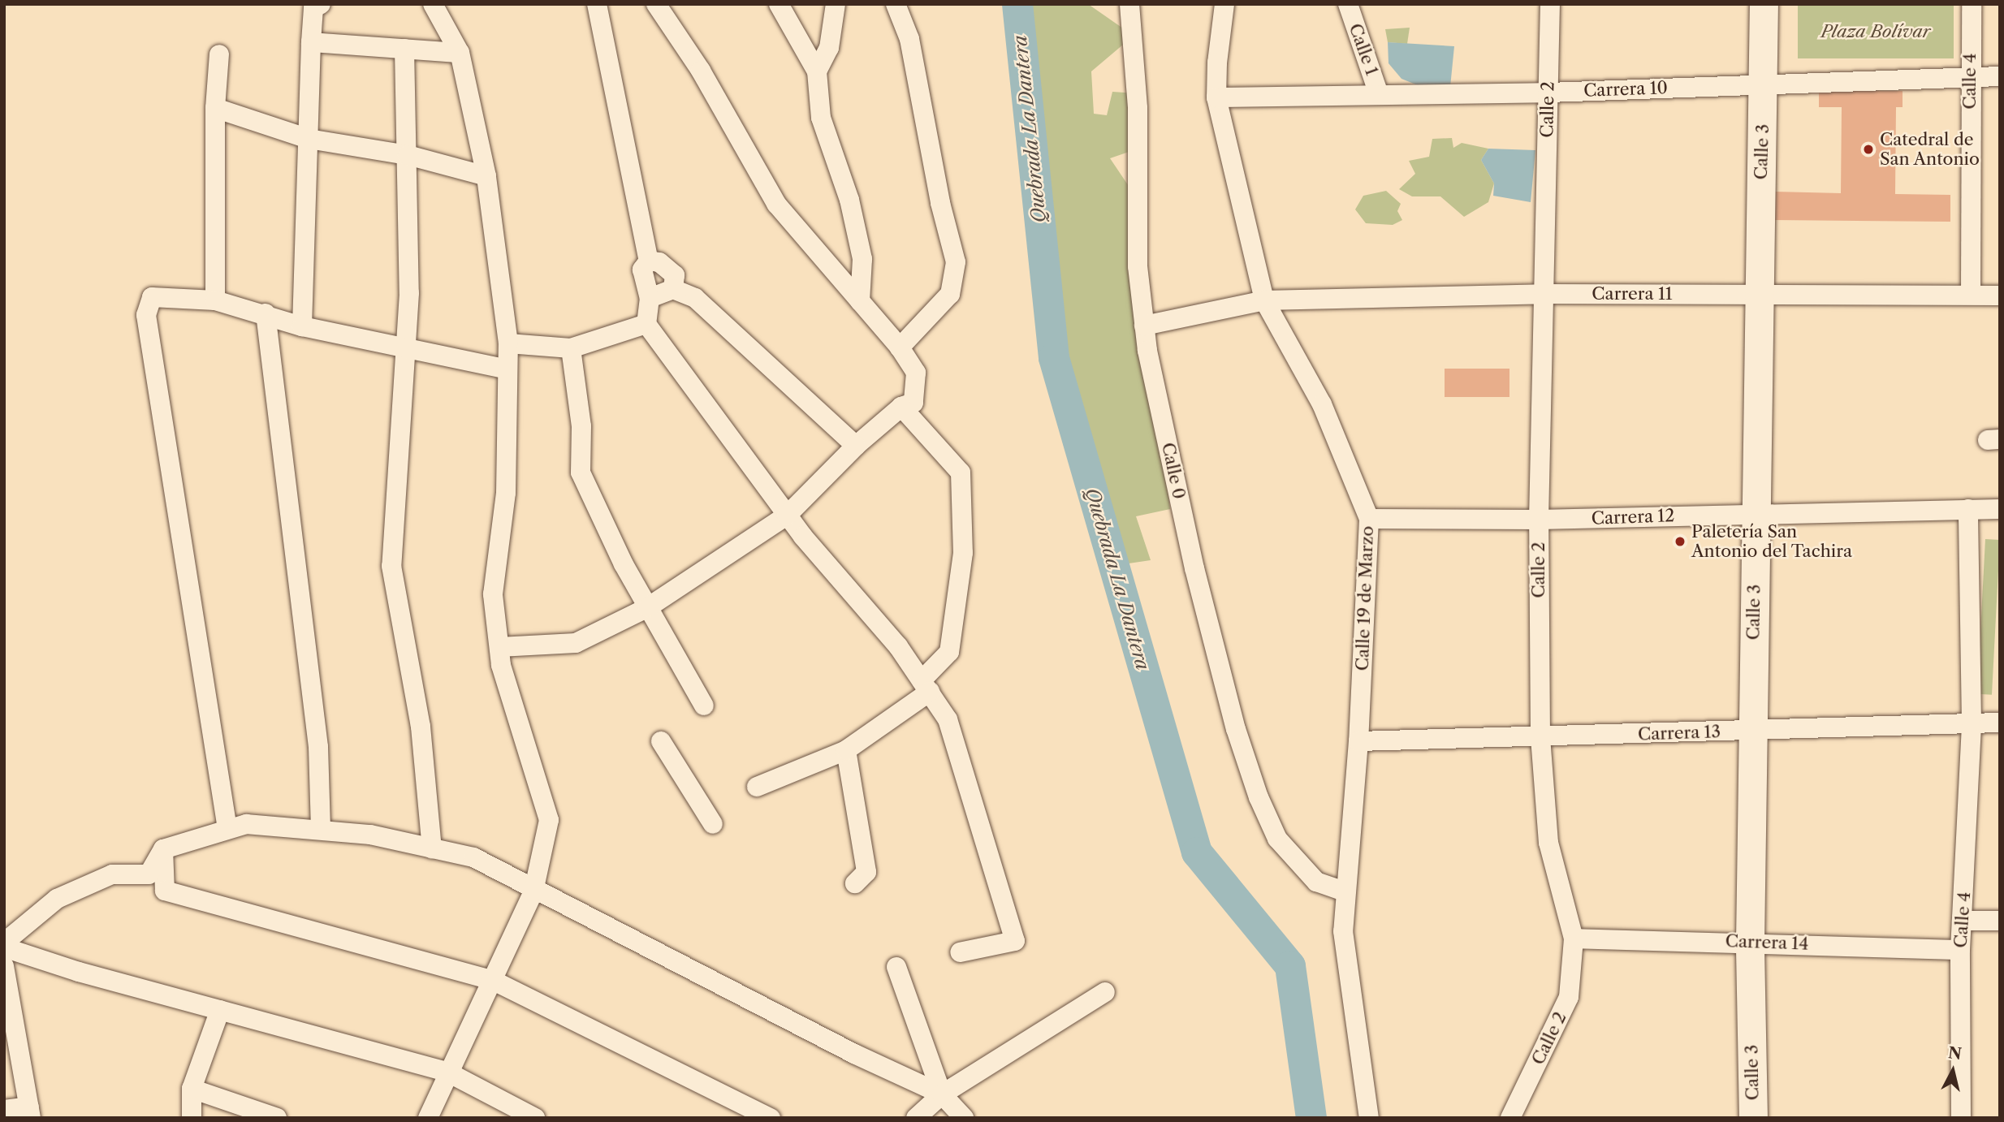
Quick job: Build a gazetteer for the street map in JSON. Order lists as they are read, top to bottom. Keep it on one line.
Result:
{"streets":{"street":["Calle 1","Calle 4","Carrera 10","Calle 2","Calle 3","Carrera 11","Calle 0","Carrera 12","Calle 19 de Marzo","Carrera 13","Carrera 14"]},"crossings":[["Calle 1","Carrera 10"],["Calle 4","Carrera 10"],["Calle 4","Carrera 11"],["Calle 4","Carrera 12"],["Calle 4","Carrera 13"],["Calle 4","Carrera 14"],["Carrera 10","Calle 2"],["Carrera 10","Calle 3"],["Carrera 10","Calle 19 de Marzo"],["Calle 2","Carrera 11"],["Calle 2","Carrera 12"],["Calle 2","Carrera 13"],["Calle 2","Carrera 14"],["Calle 3","Carrera 11"],["Calle 3","Carrera 12"],["Calle 3","Carrera 13"],["Calle 3","Carrera 14"],["Carrera 11","Calle 0"],["Carrera 11","Calle 19 de Marzo"],["Calle 0","Calle 19 de Marzo"],["Carrera 12","Calle 19 de Marzo"],["Calle 19 de Marzo","Carrera 13"]],"water":["Quebrada La Dantera"],"parks":["Plaza Bolívar"],"places":["Catedral de San Antonio","Paletería San Antonio del Tachira"],"north":"top"}
